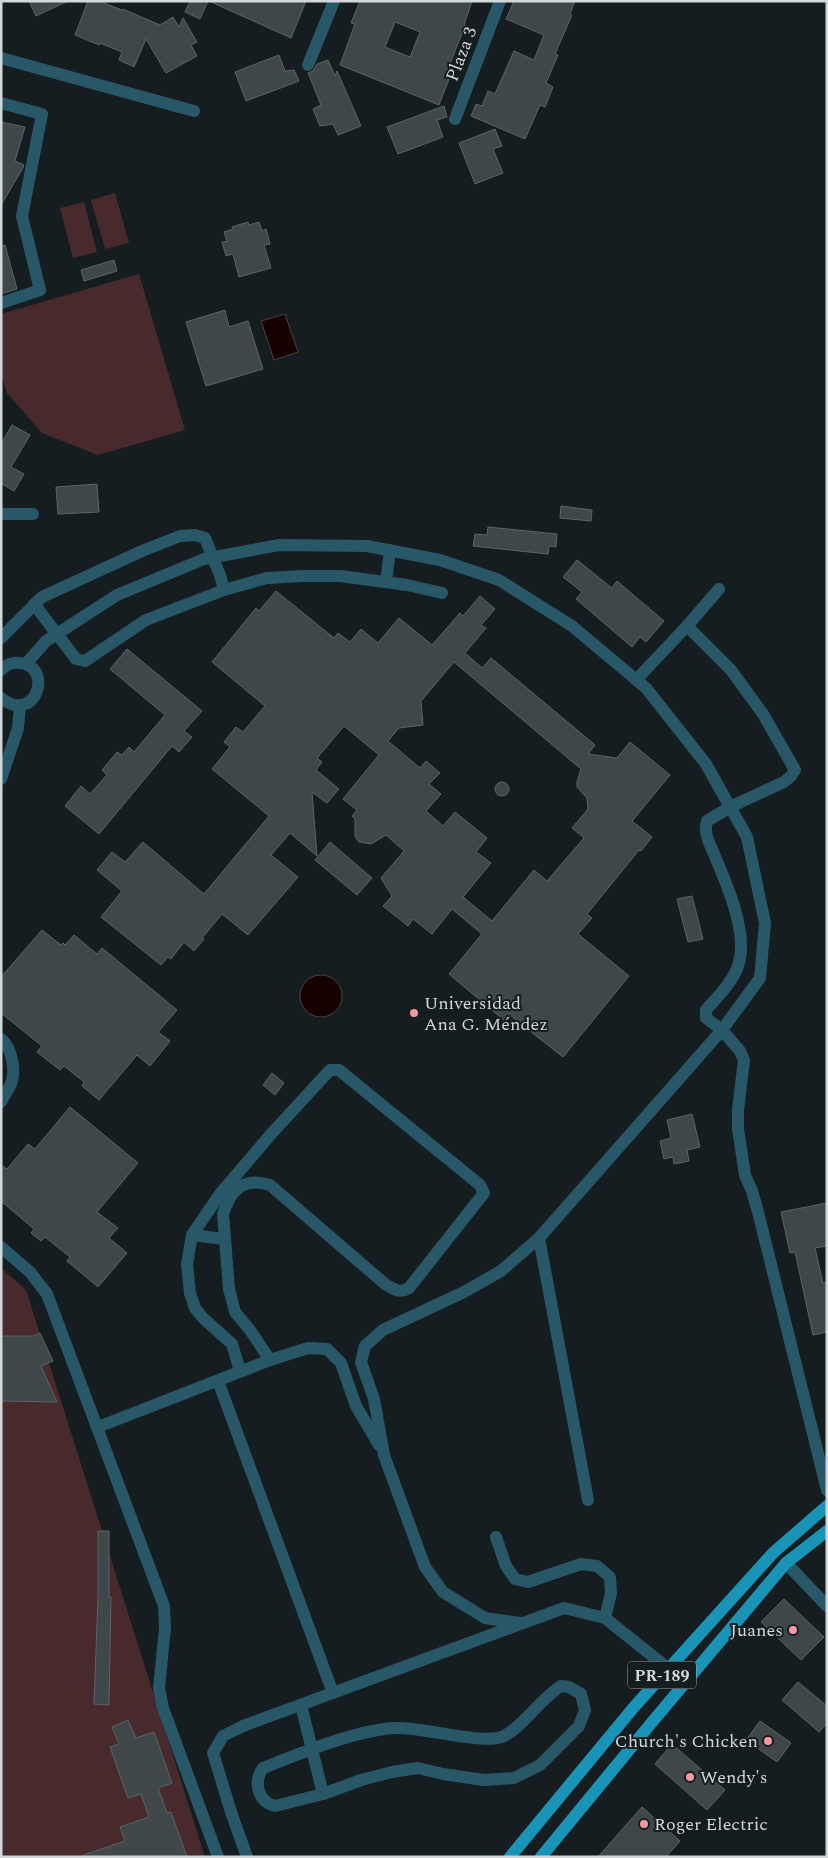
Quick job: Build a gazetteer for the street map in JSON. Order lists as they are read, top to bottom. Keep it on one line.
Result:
{"streets":{"main road":["PR-189"],"street":["Plaza 3"]},"places":["Universidad Ana G. Méndez","Juanes","Church's Chicken","Wendy's","Roger Electric"]}
